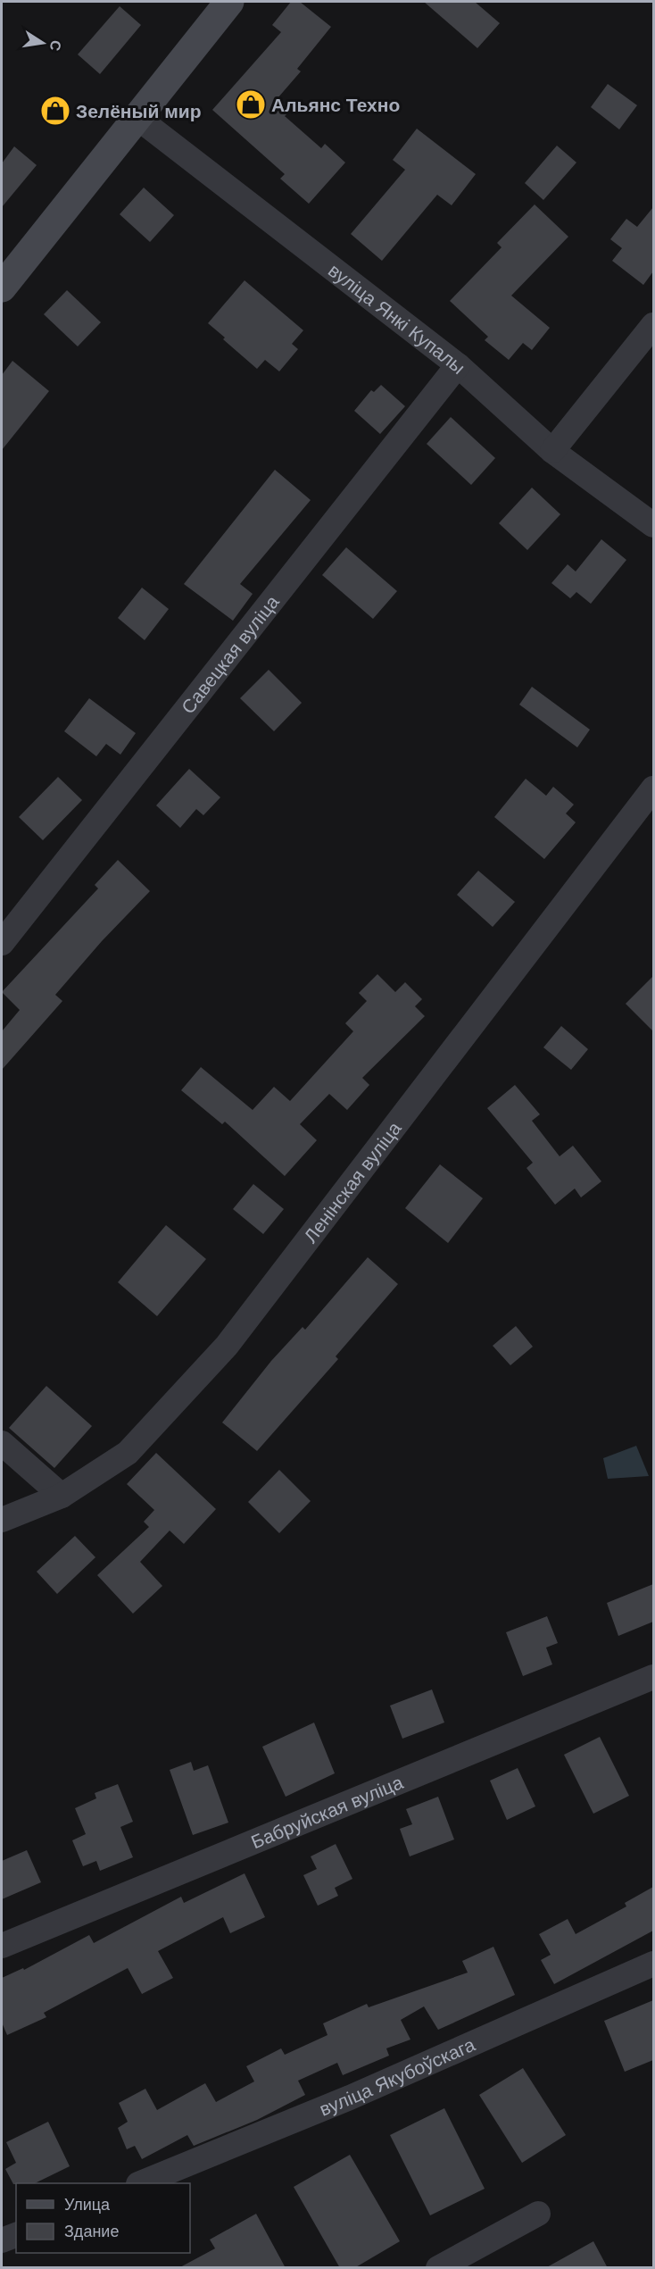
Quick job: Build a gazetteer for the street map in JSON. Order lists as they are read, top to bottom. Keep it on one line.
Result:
{"streets":{"street":["вуліца Янкі Купалы","Савецкая вуліца","Ленінская вуліца","Бабруйская вуліца","вуліца Якубоўскага"]},"crossings":[["вуліца Янкі Купалы","Савецкая вуліца"]],"places":{"shop":["Альянс Техно","Зелёный мир"]},"legend":["Улица","Здание"],"north":"right"}
